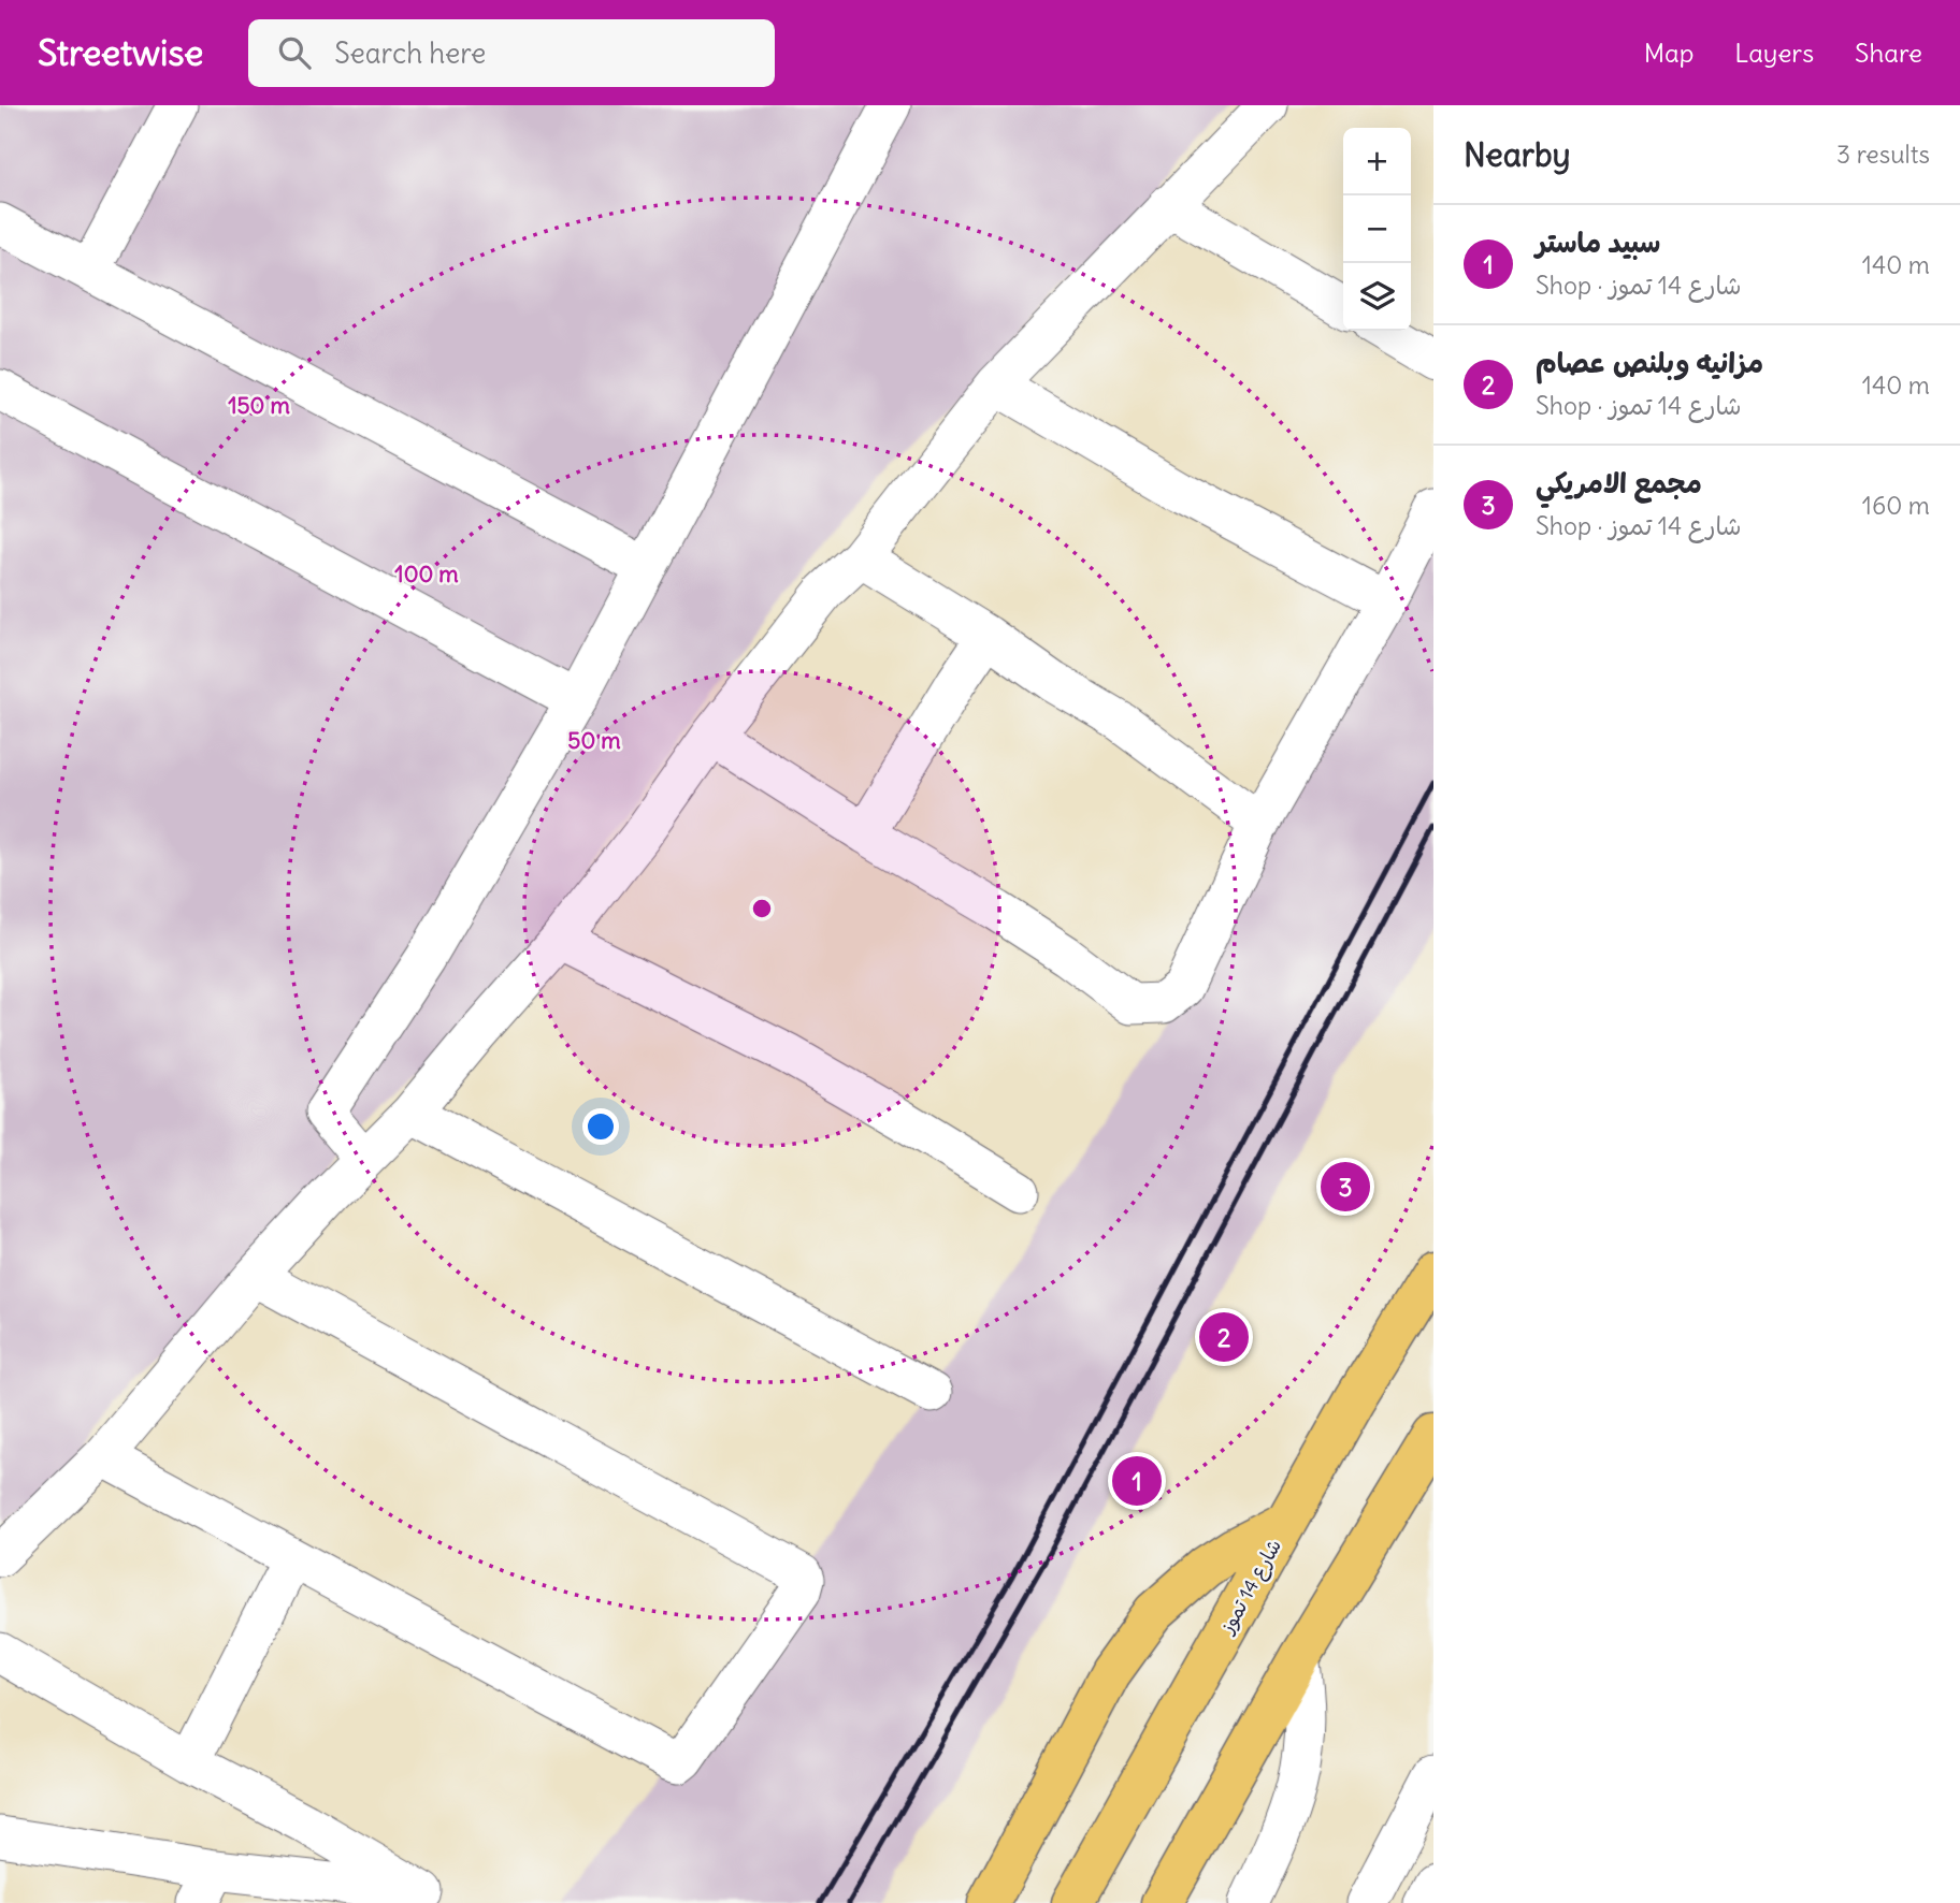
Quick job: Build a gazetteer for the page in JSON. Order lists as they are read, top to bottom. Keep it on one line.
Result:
{"streets":{"main road":["شارع 14 تموز"]},"page":{"header":"Streetwise","search":"Search here","nav":["Map","Layers","Share"],"heading":["Nearby","3 results"],"map_buttons":["+","−"],"list":[{"mark":"1","name":"سبيد ماستر","note":"Shop · شارع 14 تموز","value":"140 m"},{"mark":"2","name":"مزانيه وبلنص عصام","note":"Shop · شارع 14 تموز","value":"140 m"},{"mark":"3","name":"مجمع الامريكي","note":"Shop · شارع 14 تموز","value":"160 m"}],"pins":["3","2","1"]},"rings":["150 m","100 m","50 m"]}
